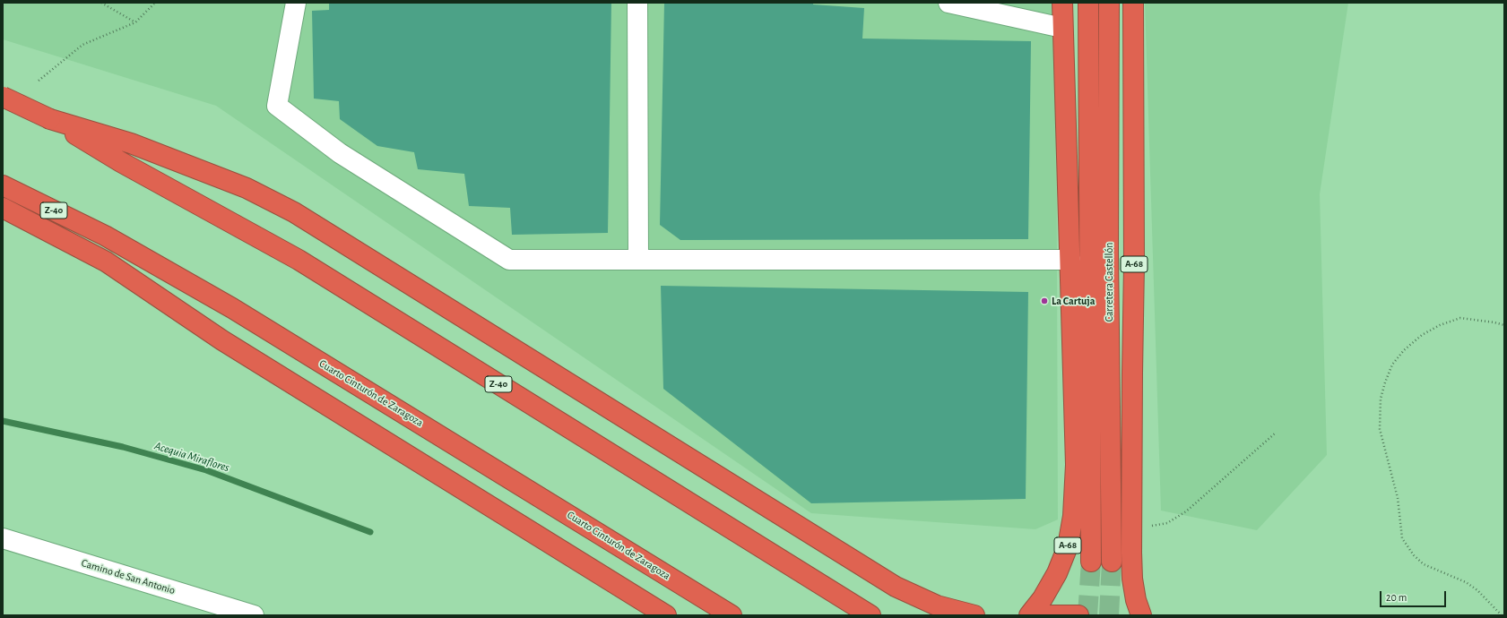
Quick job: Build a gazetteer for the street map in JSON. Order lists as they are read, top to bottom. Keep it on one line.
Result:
{"streets":{"highway":["Z-40","A-68","Carretera Castellón","Cuarto Cinturón de Zaragoza"],"street":["Camino de San Antonio"]},"water":["Acequia Miraflores"],"places":["La Cartuja"],"scale_bar":"20 m"}
